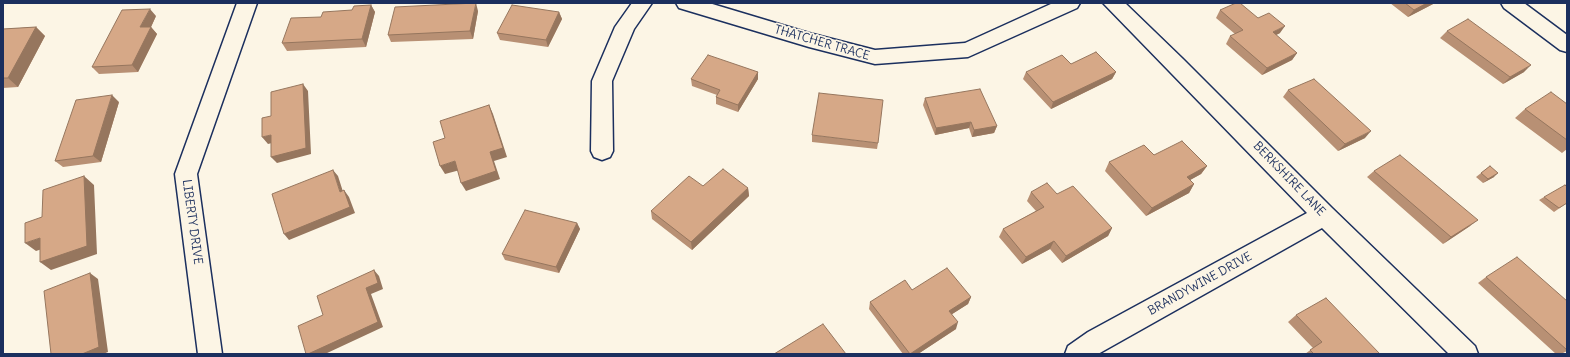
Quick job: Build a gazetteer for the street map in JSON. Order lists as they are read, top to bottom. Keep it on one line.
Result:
{"streets":{"street":["THATCHER TRACE","BERKSHIRE LANE","LIBERTY DRIVE","BRANDYWINE DRIVE"]},"crossings":[["BERKSHIRE LANE","BRANDYWINE DRIVE"]]}
